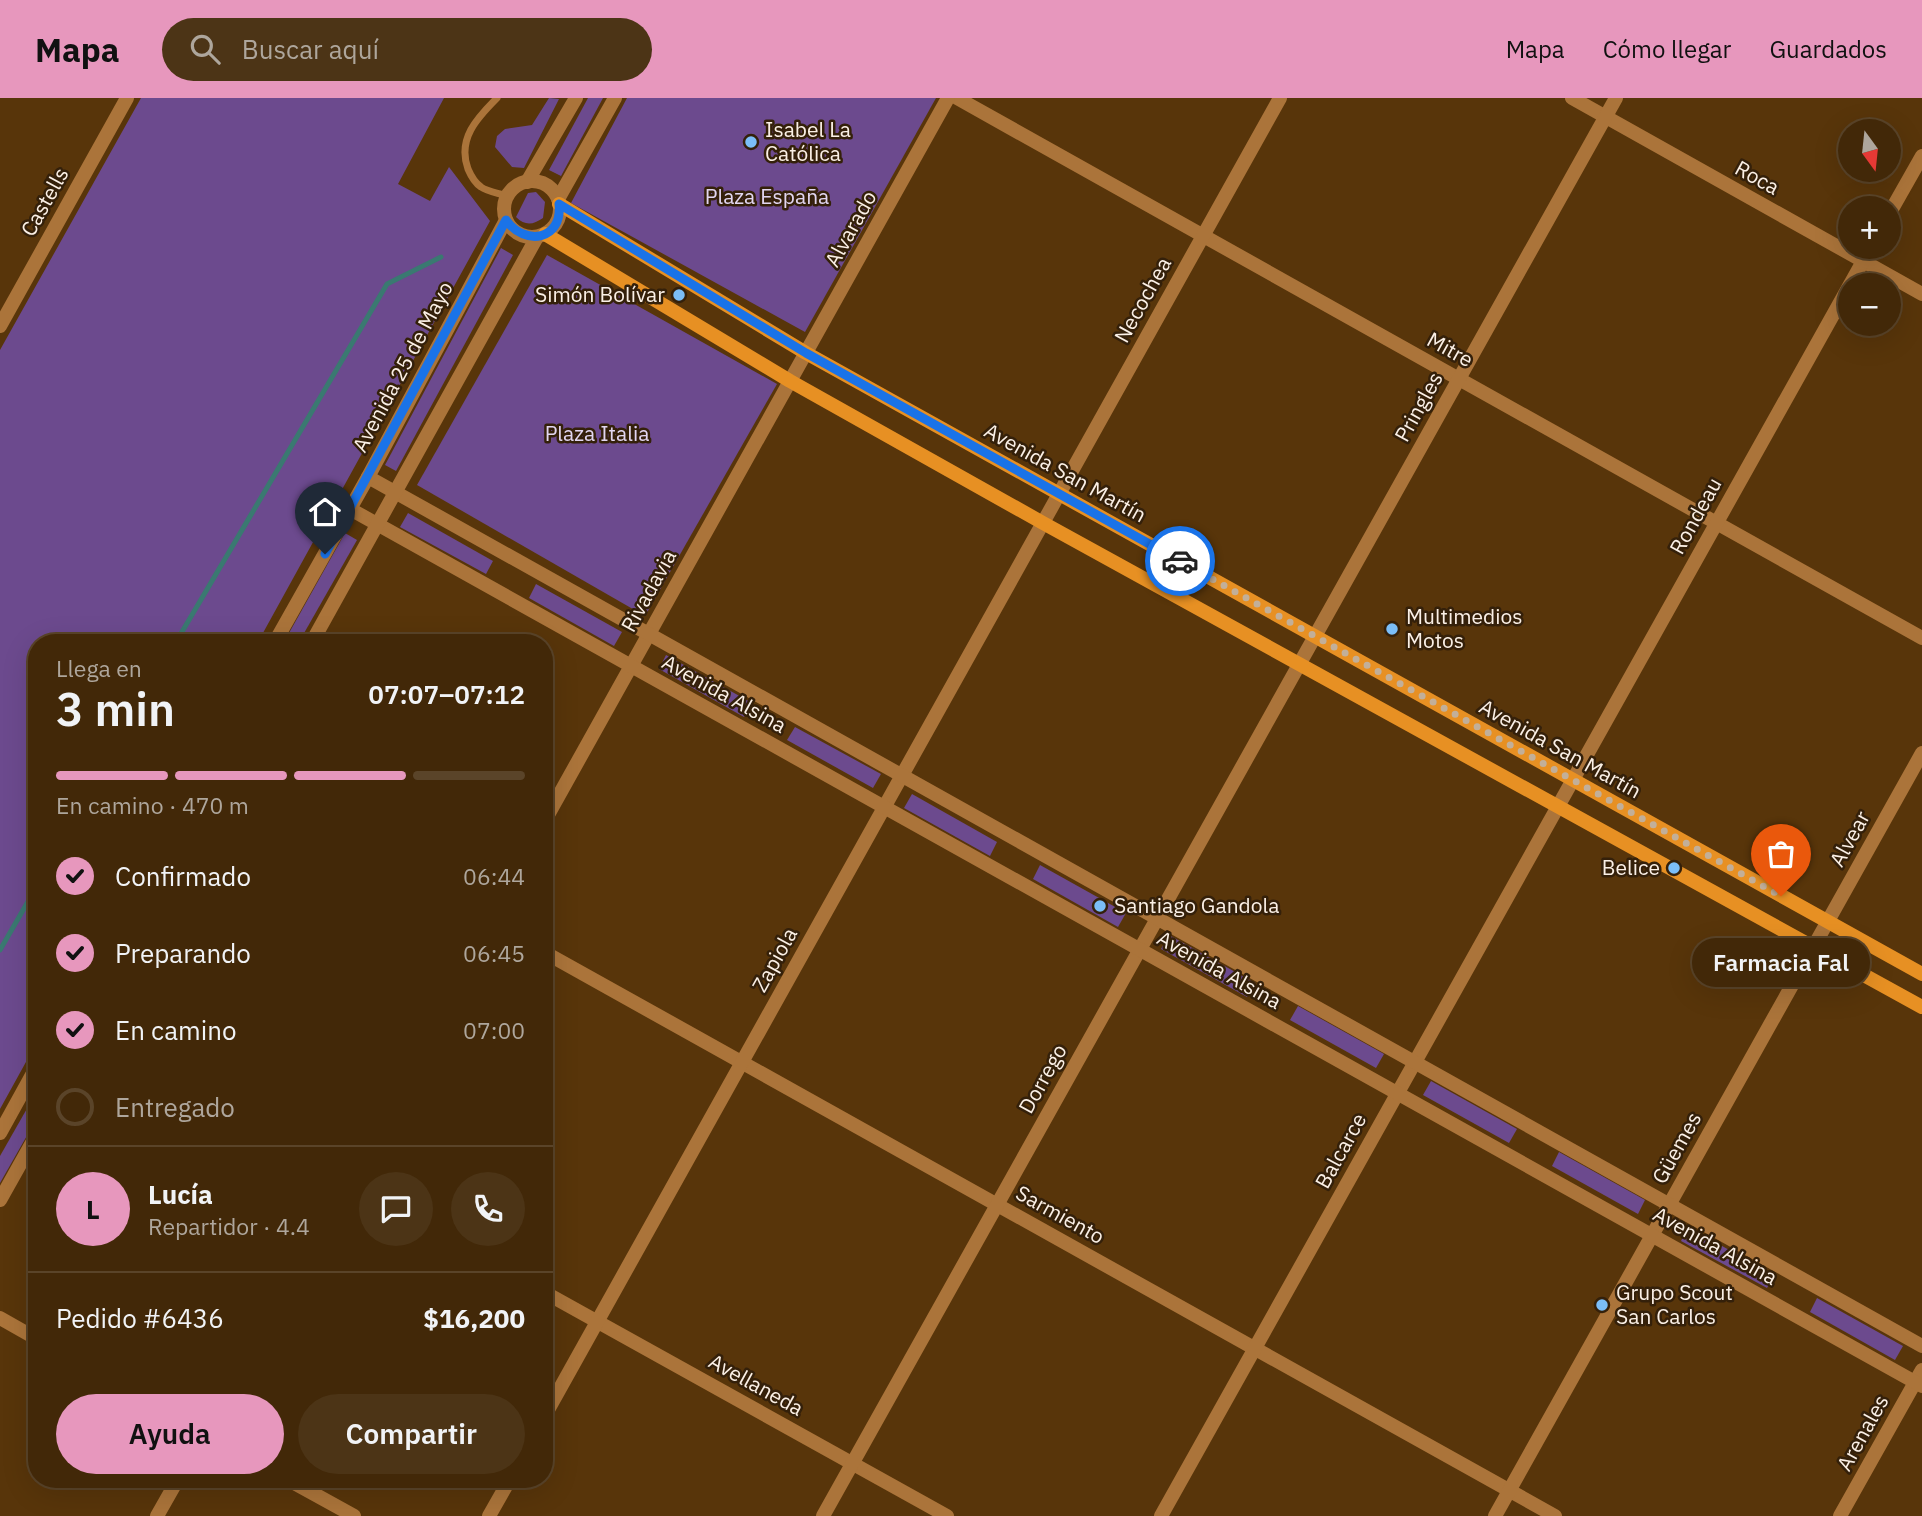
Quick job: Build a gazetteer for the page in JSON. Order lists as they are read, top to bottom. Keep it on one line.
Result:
{"streets":{"main road":["Avenida San Martín"],"street":["Roca","Castells","Alvarado","Necochea","Mitre","Avenida 25 de Mayo","Pringles","Rondeau","Rivadavia","Avenida Alsina","Alvear","Zapiola","Dorrego","Güemes","Balcarce","Sarmiento","Avellaneda","Arenales"]},"crossings":[["Roca","Pringles"],["Roca","Rondeau"],["Alvarado","Avenida San Martín"],["Alvarado","Rivadavia"],["Necochea","Mitre"],["Necochea","Avenida San Martín"],["Necochea","Zapiola"],["Mitre","Pringles"],["Mitre","Rondeau"],["Avenida 25 de Mayo","Avenida San Martín"],["Avenida 25 de Mayo","Avenida Alsina"],["Pringles","Avenida San Martín"],["Pringles","Dorrego"],["Avenida San Martín","Rondeau"],["Avenida San Martín","Alvear"],["Rondeau","Balcarce"],["Rivadavia","Avenida Alsina"],["Avenida Alsina","Zapiola"],["Avenida Alsina","Dorrego"],["Avenida Alsina","Güemes"],["Avenida Alsina","Balcarce"],["Avenida Alsina","Arenales"],["Alvear","Güemes"],["Zapiola","Sarmiento"],["Zapiola","Avellaneda"],["Dorrego","Sarmiento"],["Dorrego","Avellaneda"],["Güemes","Sarmiento"],["Balcarce","Sarmiento"]],"parks":["Plaza España","Plaza Italia"],"places":["Isabel La Católica","Simón Bolívar","Multimedios Motos","Belice","Farmacia Fal","Santiago Gandola","Grupo Scout San Carlos"],"north":"bottom","page":{"header":"Mapa","search":"Buscar aquí","nav":["Mapa","Cómo llegar","Guardados"],"map_buttons":["+","−"],"heading":["3 min","Llega en","07:07–07:12"],"panel":["Lucía","Repartidor · 4.4","Pedido #6436","$16,200"],"bar":"En camino · 470 m","list":[["Confirmado","06:44"],["Preparando","06:45"],["En camino","07:00"],"Entregado"],"bubble":"Farmacia Fal","round":"L","buttons":["Ayuda","Compartir"]}}
